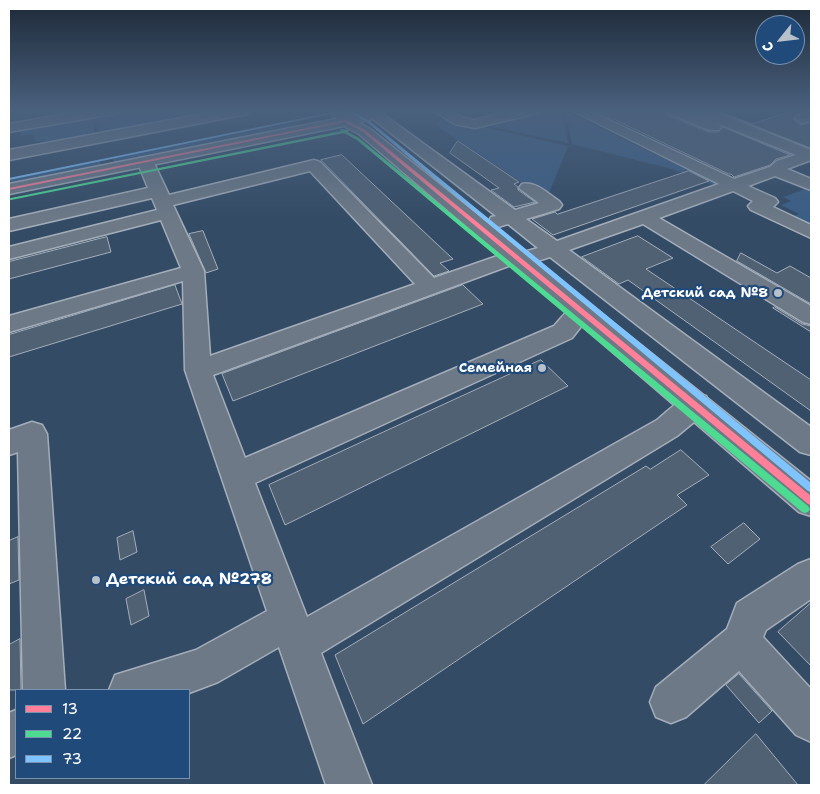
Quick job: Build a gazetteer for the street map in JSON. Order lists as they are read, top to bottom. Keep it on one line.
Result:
{"places":["Детский сад №8","Семейная","Детский сад №278"],"lines":["transit line 13","transit line 22","transit line 73"],"legend":["13","22","73"],"north":"bottom left"}
